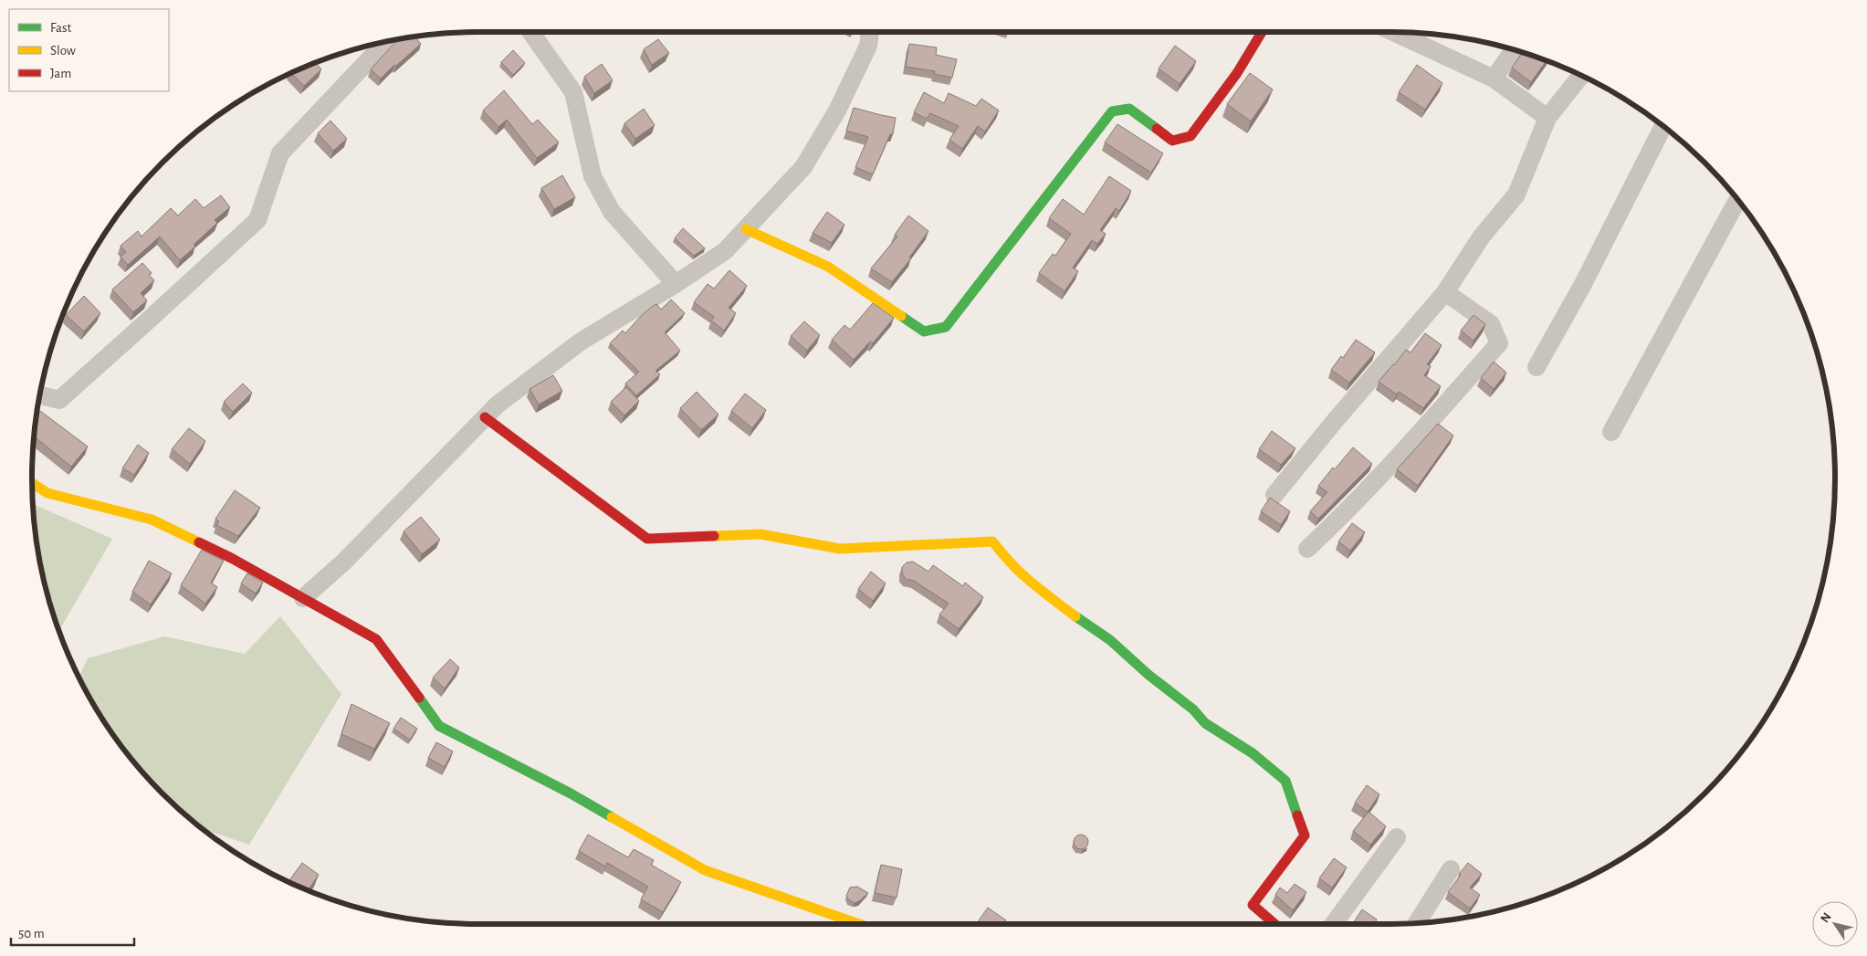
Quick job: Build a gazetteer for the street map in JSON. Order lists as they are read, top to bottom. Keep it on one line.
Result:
{"legend":["Fast","Slow","Jam"],"scale_bar":"50 m","north":"top left"}
